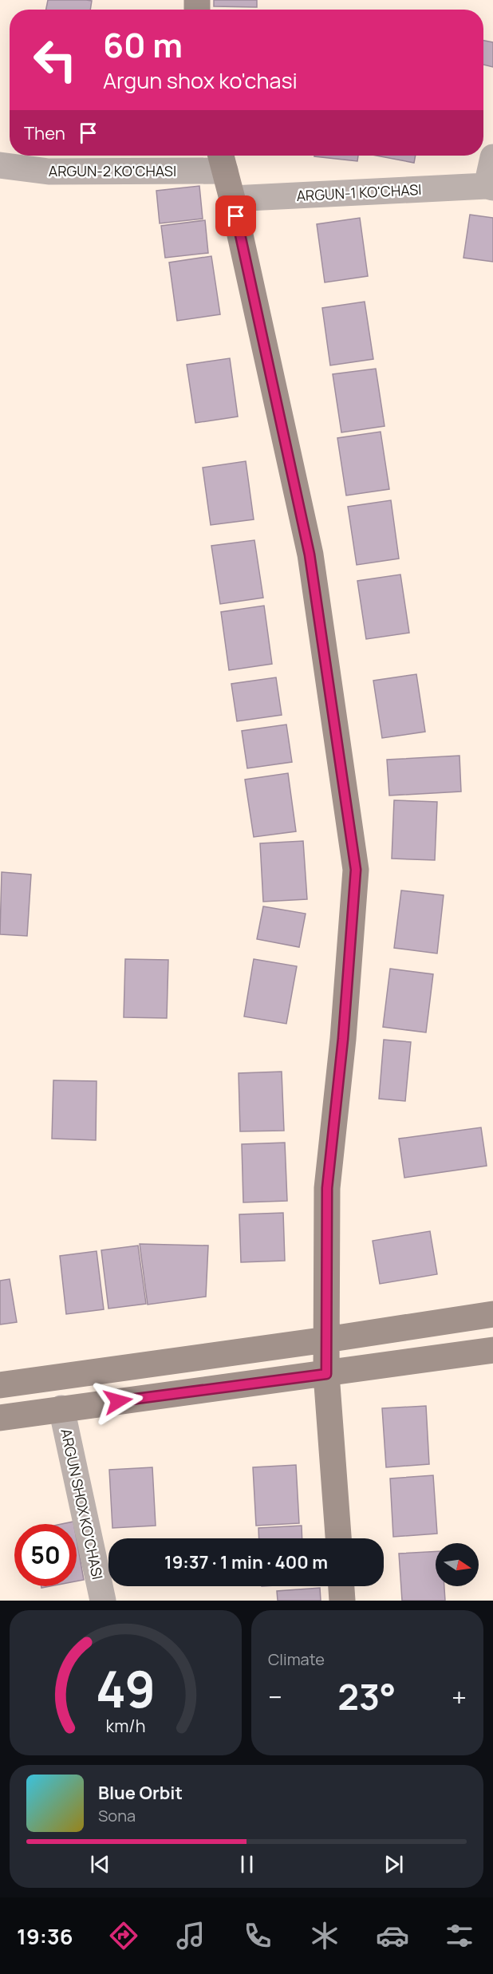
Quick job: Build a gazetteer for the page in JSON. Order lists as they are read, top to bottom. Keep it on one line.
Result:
{"streets":{"street":["ARGUN-2 KO'CHASI","ARGUN-1 KO'CHASI","ARGUN SHOX KO'CHASI"]},"north":"right","page":{"turn":["60 m","Argun shox ko'chasi"],"then":"Then","limit":"50","trip":"19:37 · 1 min · 400 m","tile":"Climate","heat":["−","23°","+"],"song":["Blue Orbit","Sona"],"tabs":"19:36","gauge":["49","km/h"]}}
